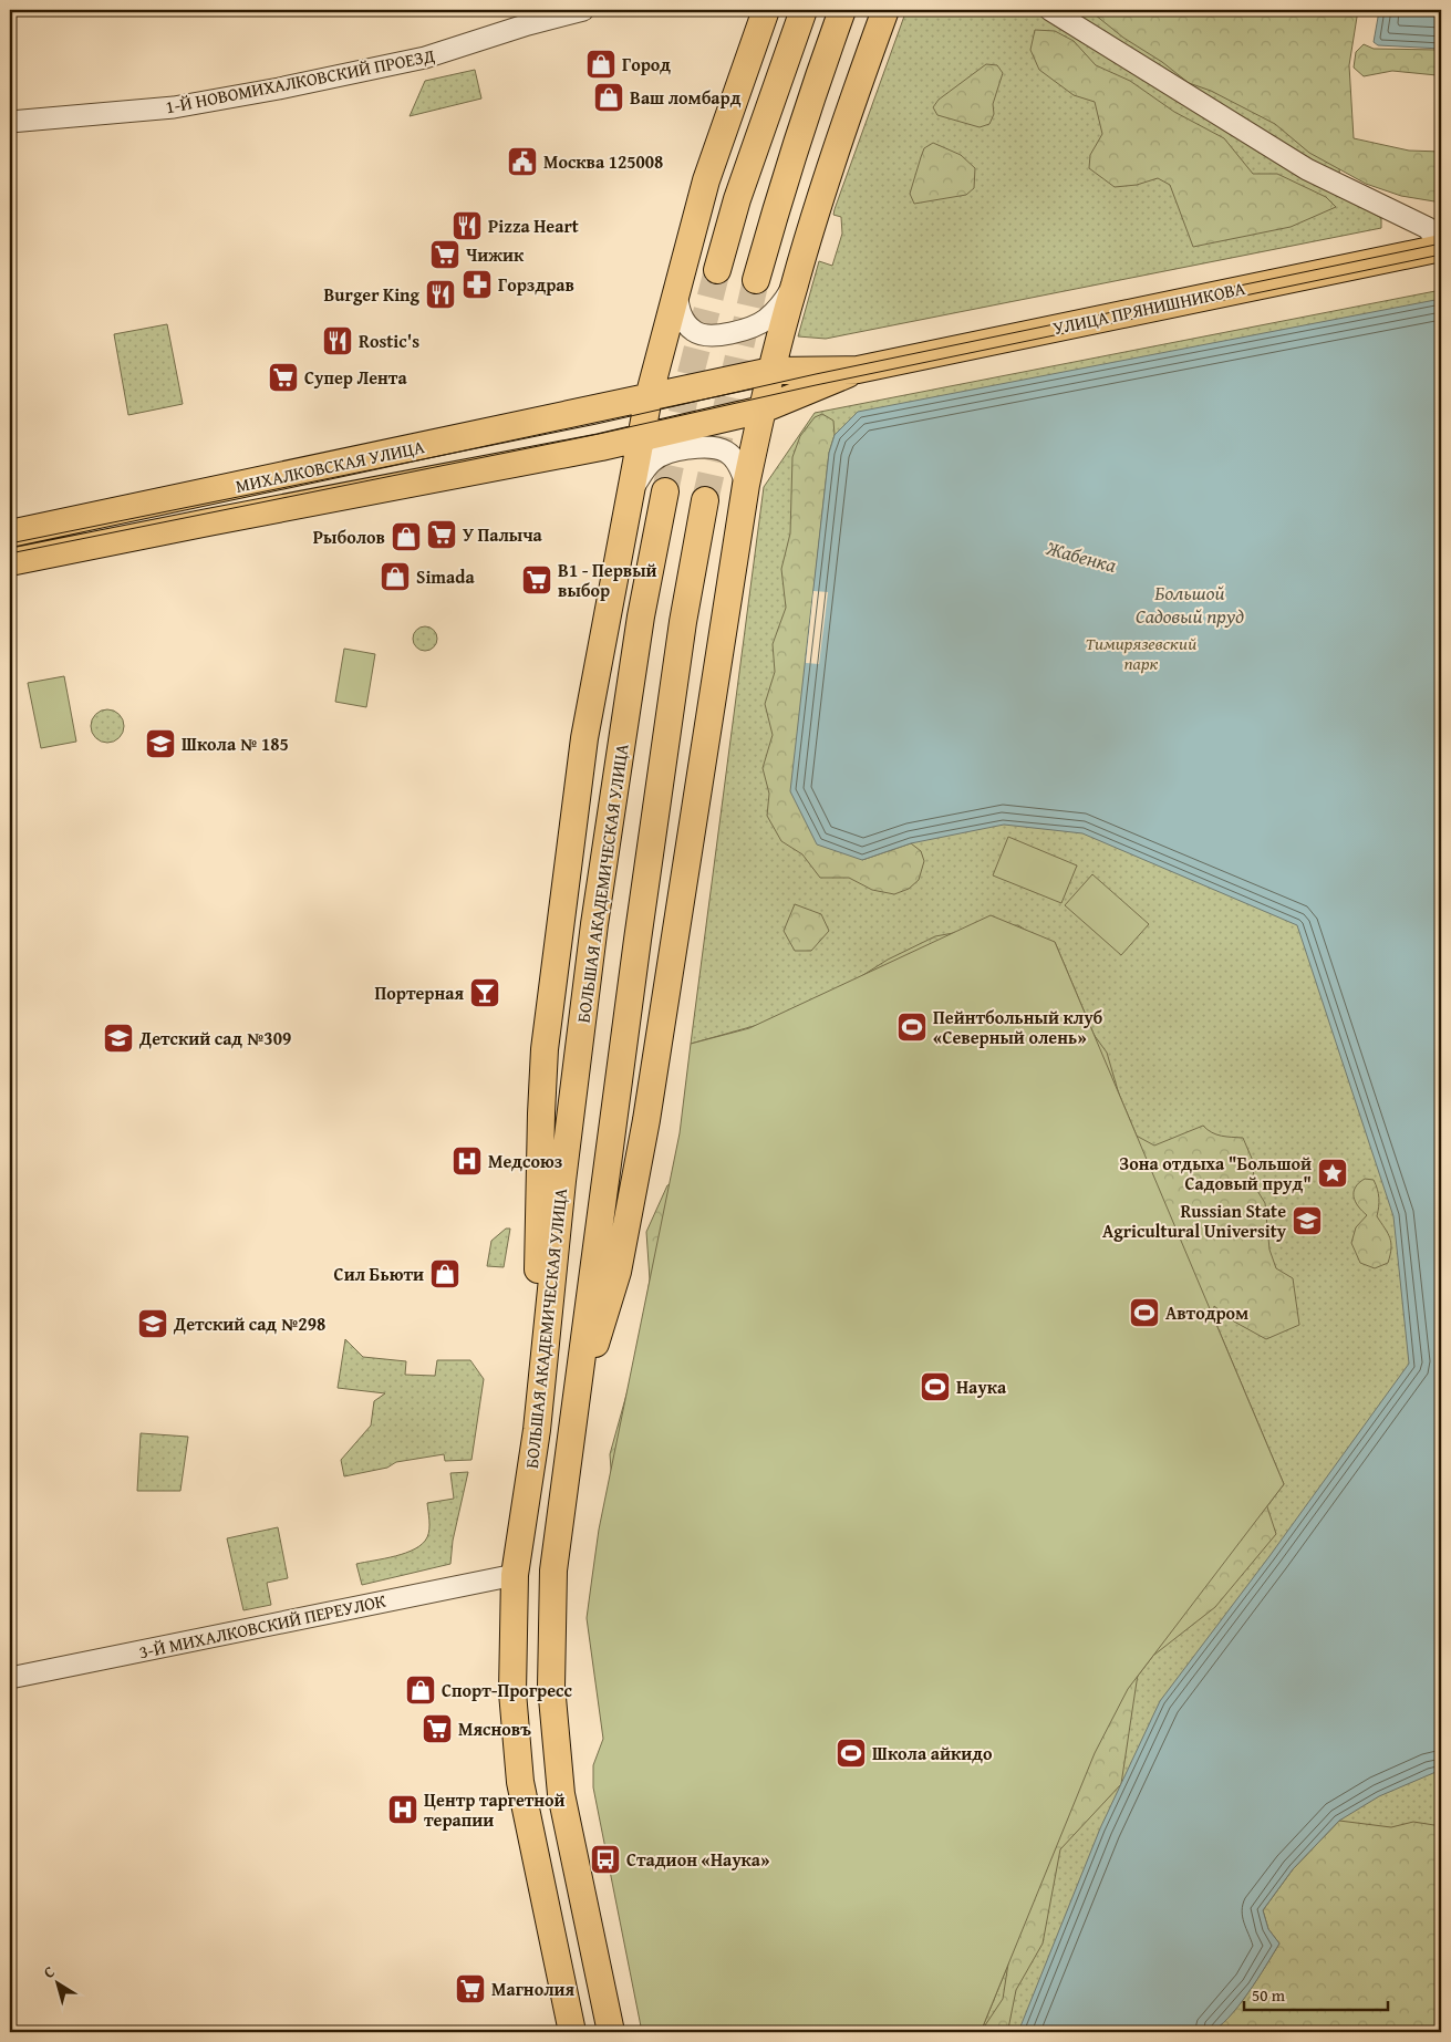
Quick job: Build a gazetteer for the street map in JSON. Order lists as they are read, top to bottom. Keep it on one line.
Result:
{"streets":{"main road":["УЛИЦА ПРЯНИШНИКОВА","МИХАЛКОВСКАЯ УЛИЦА","БОЛЬШАЯ АКАДЕМИЧЕСКАЯ УЛИЦА"],"street":["1-Й НОВОМИХАЛКОВСКИЙ ПРОЕЗД","3-Й МИХАЛКОВСКИЙ ПЕРЕУЛОК"]},"crossings":[["УЛИЦА ПРЯНИШНИКОВА","МИХАЛКОВСКАЯ УЛИЦА"],["БОЛЬШАЯ АКАДЕМИЧЕСКАЯ УЛИЦА","3-Й МИХАЛКОВСКИЙ ПЕРЕУЛОК"]],"water":["Жабенка","Большой Садовый пруд"],"parks":["Тимирязевский парк"],"places":{"shop":["Город","Ваш ломбард","Рыболов","Simada","Сил Бьюти","Спорт-Прогресс"],"public building":["Москва 125008"],"restaurant":["Pizza Heart","Burger King","Rostic's"],"supermarket":["Чижик","Супер Лента","У Палыча","В1 - Первый выбор","Мясновъ","Магнолия"],"pharmacy":["Горздрав"],"school or university":["Школа № 185","Детский сад №309","Russian State Agricultural University","Детский сад №298"],"bar":["Портерная"],"sports":["Пейнтбольный клуб «Северный олень»","Автодром","Наука","Школа айкидо"],"hospital":["Медсоюз","Центр таргетной терапии"],"place":["Зона отдыха \"Большой Садовый пруд\""],"bus stop":["Стадион «Наука»"]},"scale_bar":"50 m","north":"top left"}
